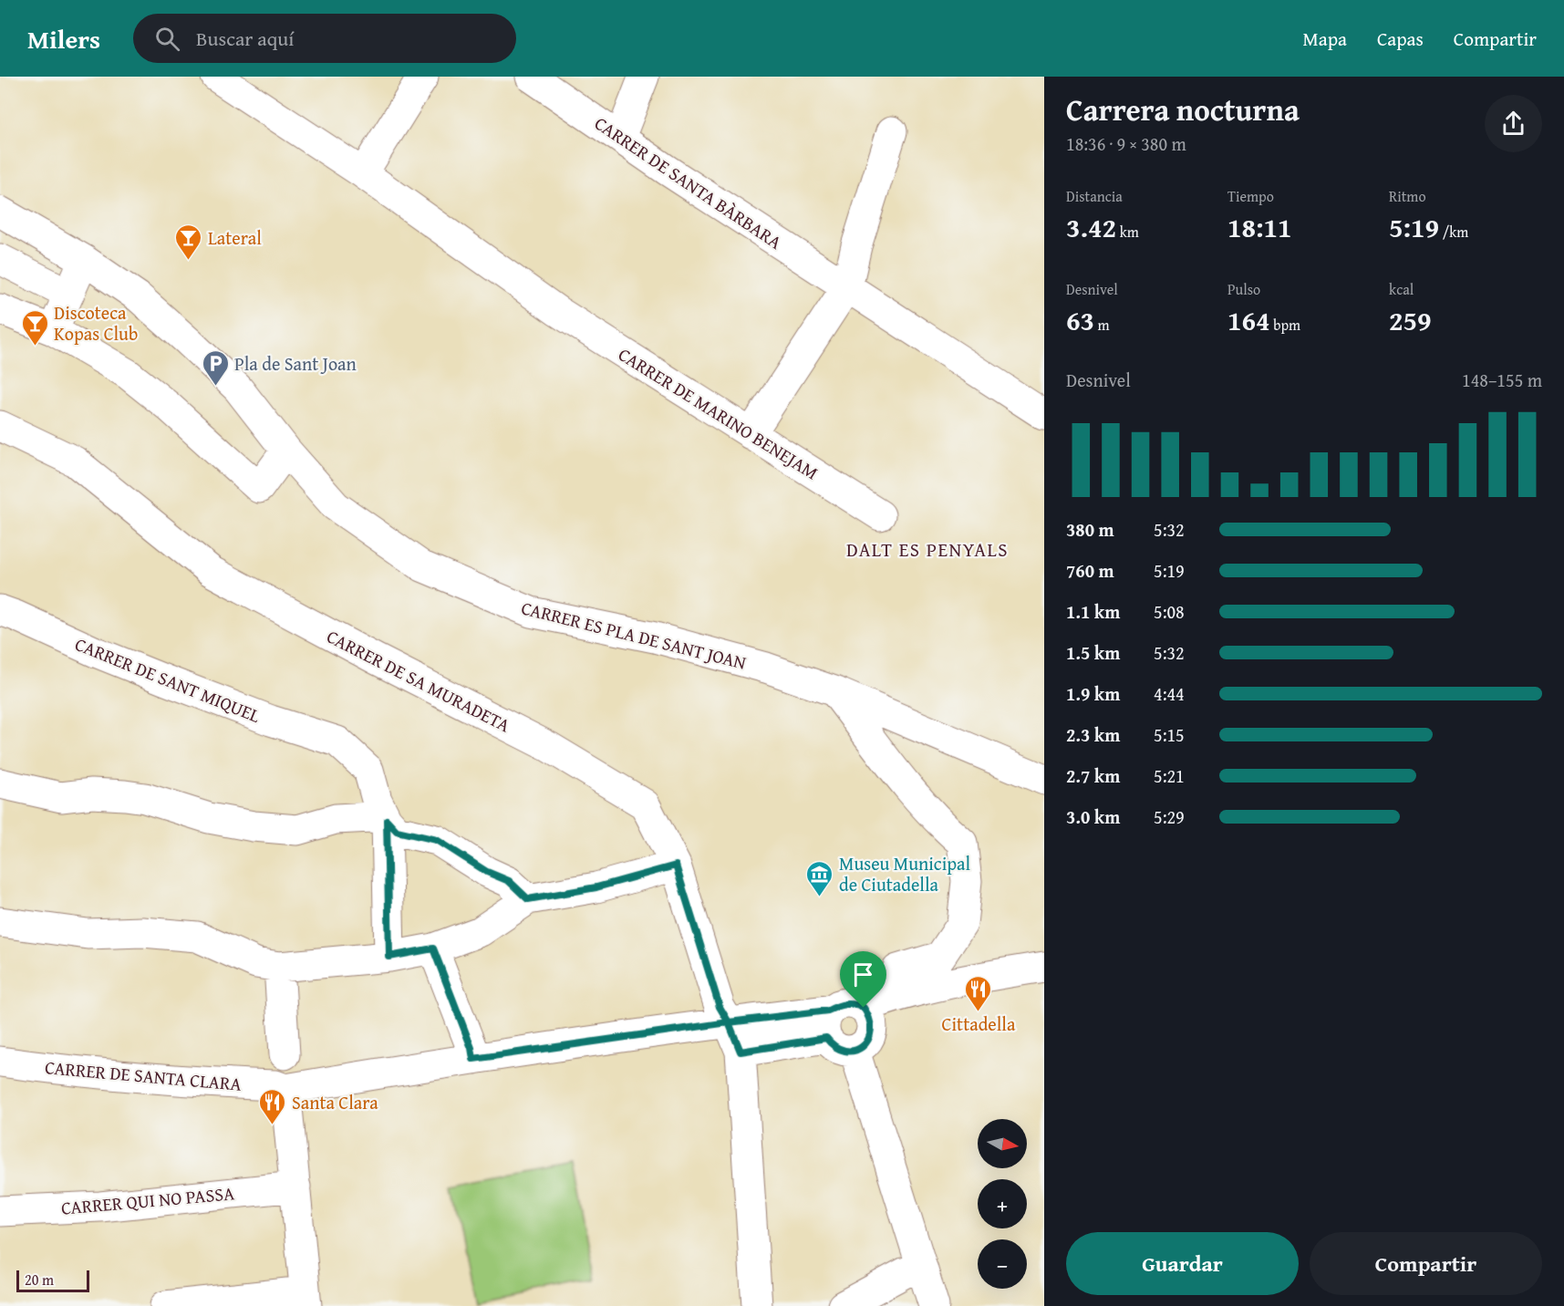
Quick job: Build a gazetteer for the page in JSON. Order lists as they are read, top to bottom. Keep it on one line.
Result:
{"streets":{"street":["CARRER DE SANTA BÀRBARA","CARRER DE MARINO BENEJAM","CARRER ES PLA DE SANT JOAN","CARRER DE SANT MIQUEL","CARRER DE SA MURADETA","CARRER DE SANTA CLARA","CARRER QUI NO PASSA"]},"crossings":[["CARRER DE SA MURADETA","CARRER DE SANTA CLARA"]],"districts":["DALT ES PENYALS"],"places":{"bar":["Lateral","Discoteca Kopas Club"],"parking":["Pla de Sant Joan"],"museum":["Museu Municipal de Ciutadella"],"restaurant":["Cittadella","Santa Clara"]},"scale_bar":"20 m","north":"right","page":{"header":"Milers","search":"Buscar aquí","nav":["Mapa","Capas","Compartir"],"heading":["Carrera nocturna","18:36 · 9 × 380 m"],"stats":[["Distancia","3.42 km"],["Tiempo","18:11"],["Ritmo","5:19 /km"],["Desnivel","63 m"],["Pulso","164 bpm"],["kcal","259"]],"chart":["Desnivel","148–155 m"],"list":[{"name":"380 m","note":"5:32"},{"name":"760 m","note":"5:19"},{"name":"1.1 km","note":"5:08"},{"name":"1.5 km","note":"5:32"},{"name":"1.9 km","note":"4:44"},{"name":"2.3 km","note":"5:15"},{"name":"2.7 km","note":"5:21"},{"name":"3.0 km","note":"5:29"}],"map_buttons":["+","−"],"buttons":["Guardar","Compartir"],"scale":"20 m"}}
